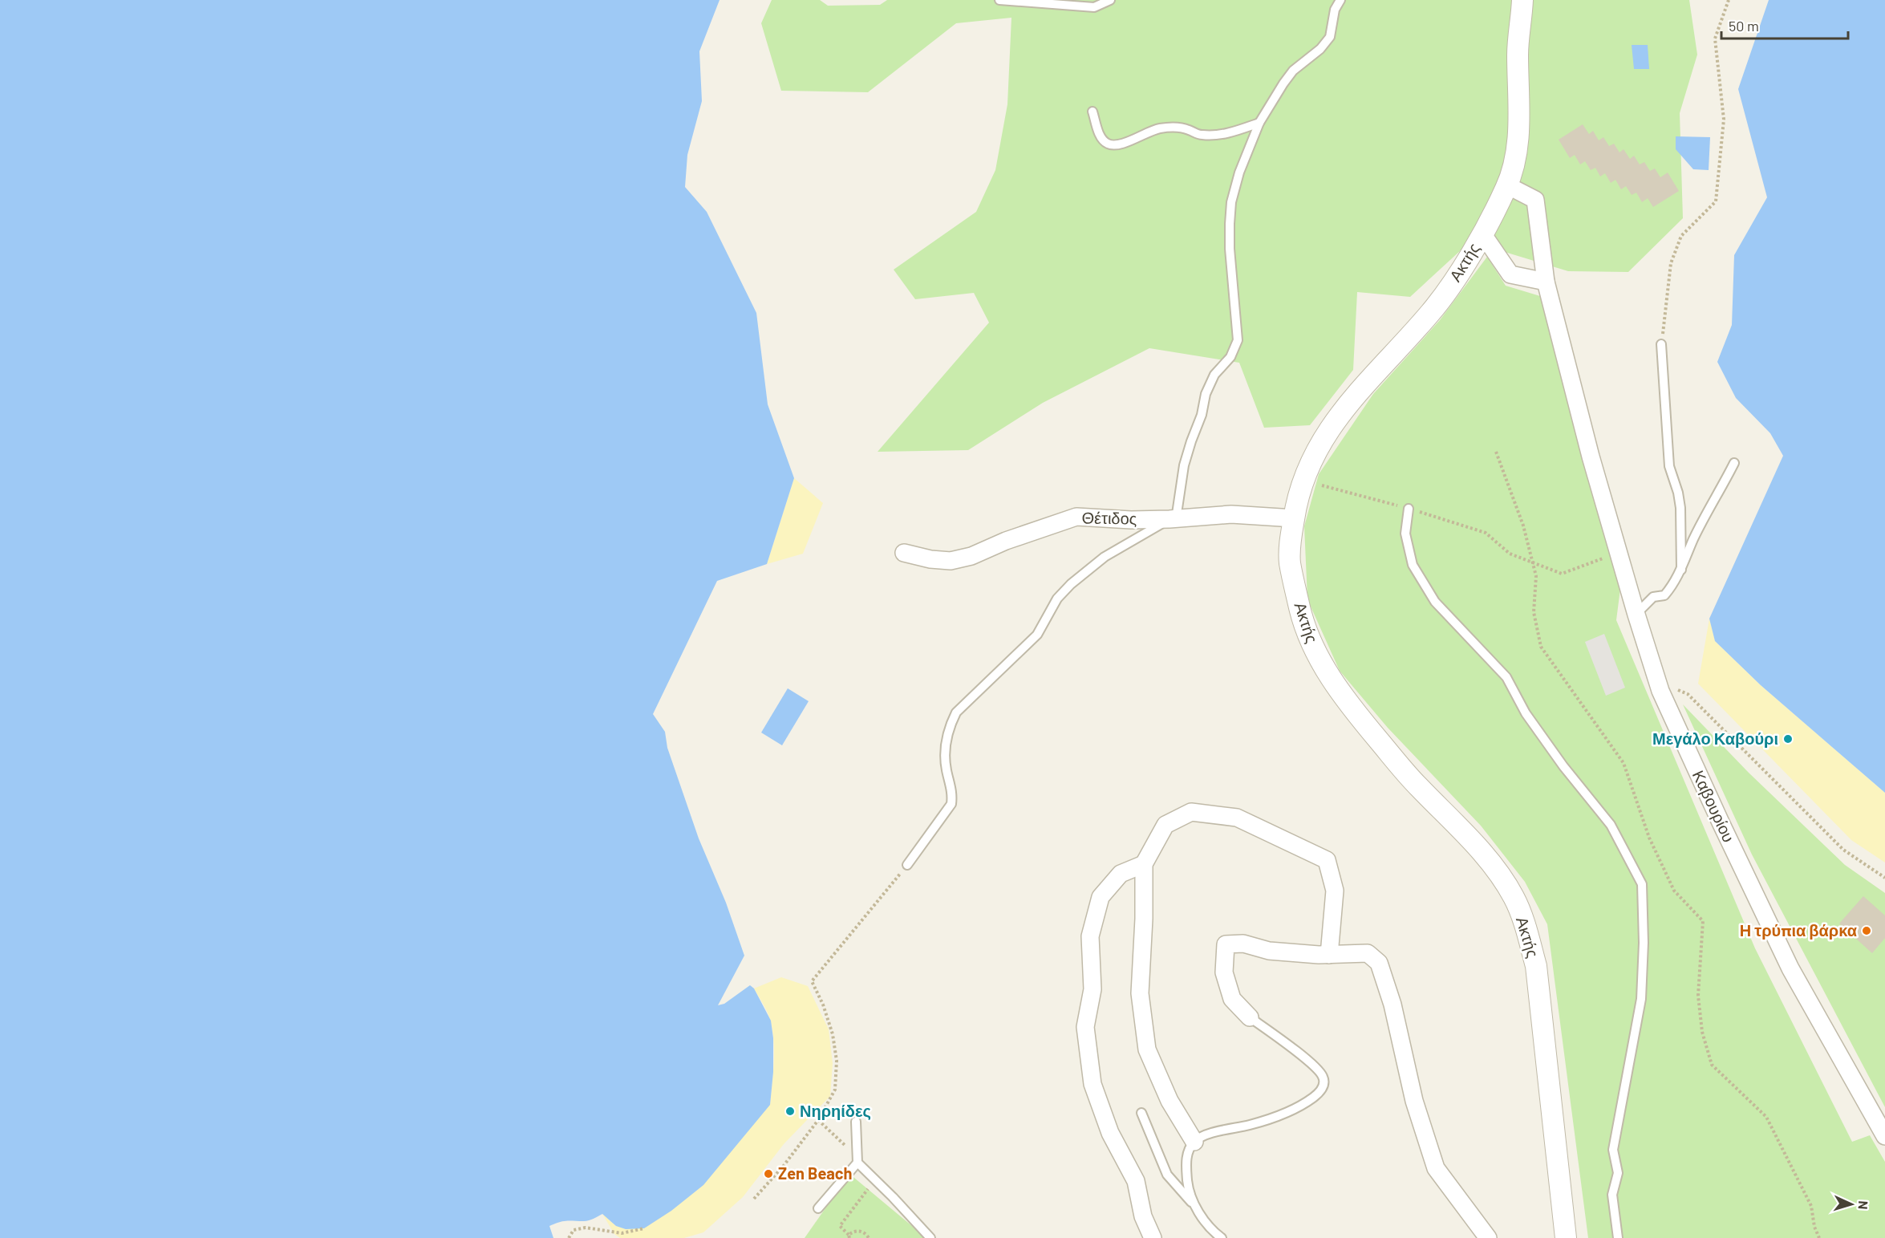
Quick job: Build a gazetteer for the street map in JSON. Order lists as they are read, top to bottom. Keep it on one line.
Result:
{"streets":{"street":["Ακτής","Θέτιδος","Καβουρίου"]},"crossings":[["Ακτής","Θέτιδος"],["Ακτής","Καβουρίου"]],"places":["Μεγάλο Καβούρι","Η τρύπια βάρκα","Νηρηίδες","Zen Beach"],"scale_bar":"50 m","north":"right"}
